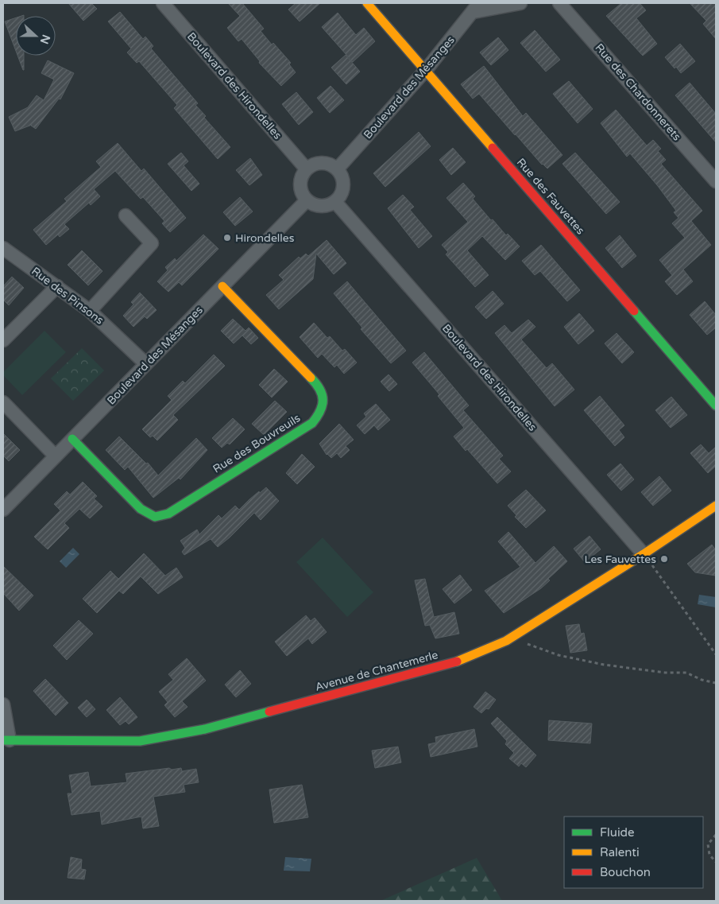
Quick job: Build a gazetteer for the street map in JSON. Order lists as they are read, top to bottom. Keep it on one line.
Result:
{"streets":{"street":["Boulevard des Hirondelles","Boulevard des Mésanges","Rue des Chardonnerets","Rue des Fauvettes","Rue des Pinsons","Rue des Bouvreuils","Avenue de Chantemerle"]},"crossings":[["Boulevard des Hirondelles","Boulevard des Mésanges"],["Boulevard des Hirondelles","Avenue de Chantemerle"],["Boulevard des Mésanges","Rue des Fauvettes"],["Boulevard des Mésanges","Rue des Pinsons"],["Boulevard des Mésanges","Rue des Bouvreuils"]],"places":["Hirondelles","Les Fauvettes"],"legend":["Fluide","Ralenti","Bouchon"],"north":"right"}
